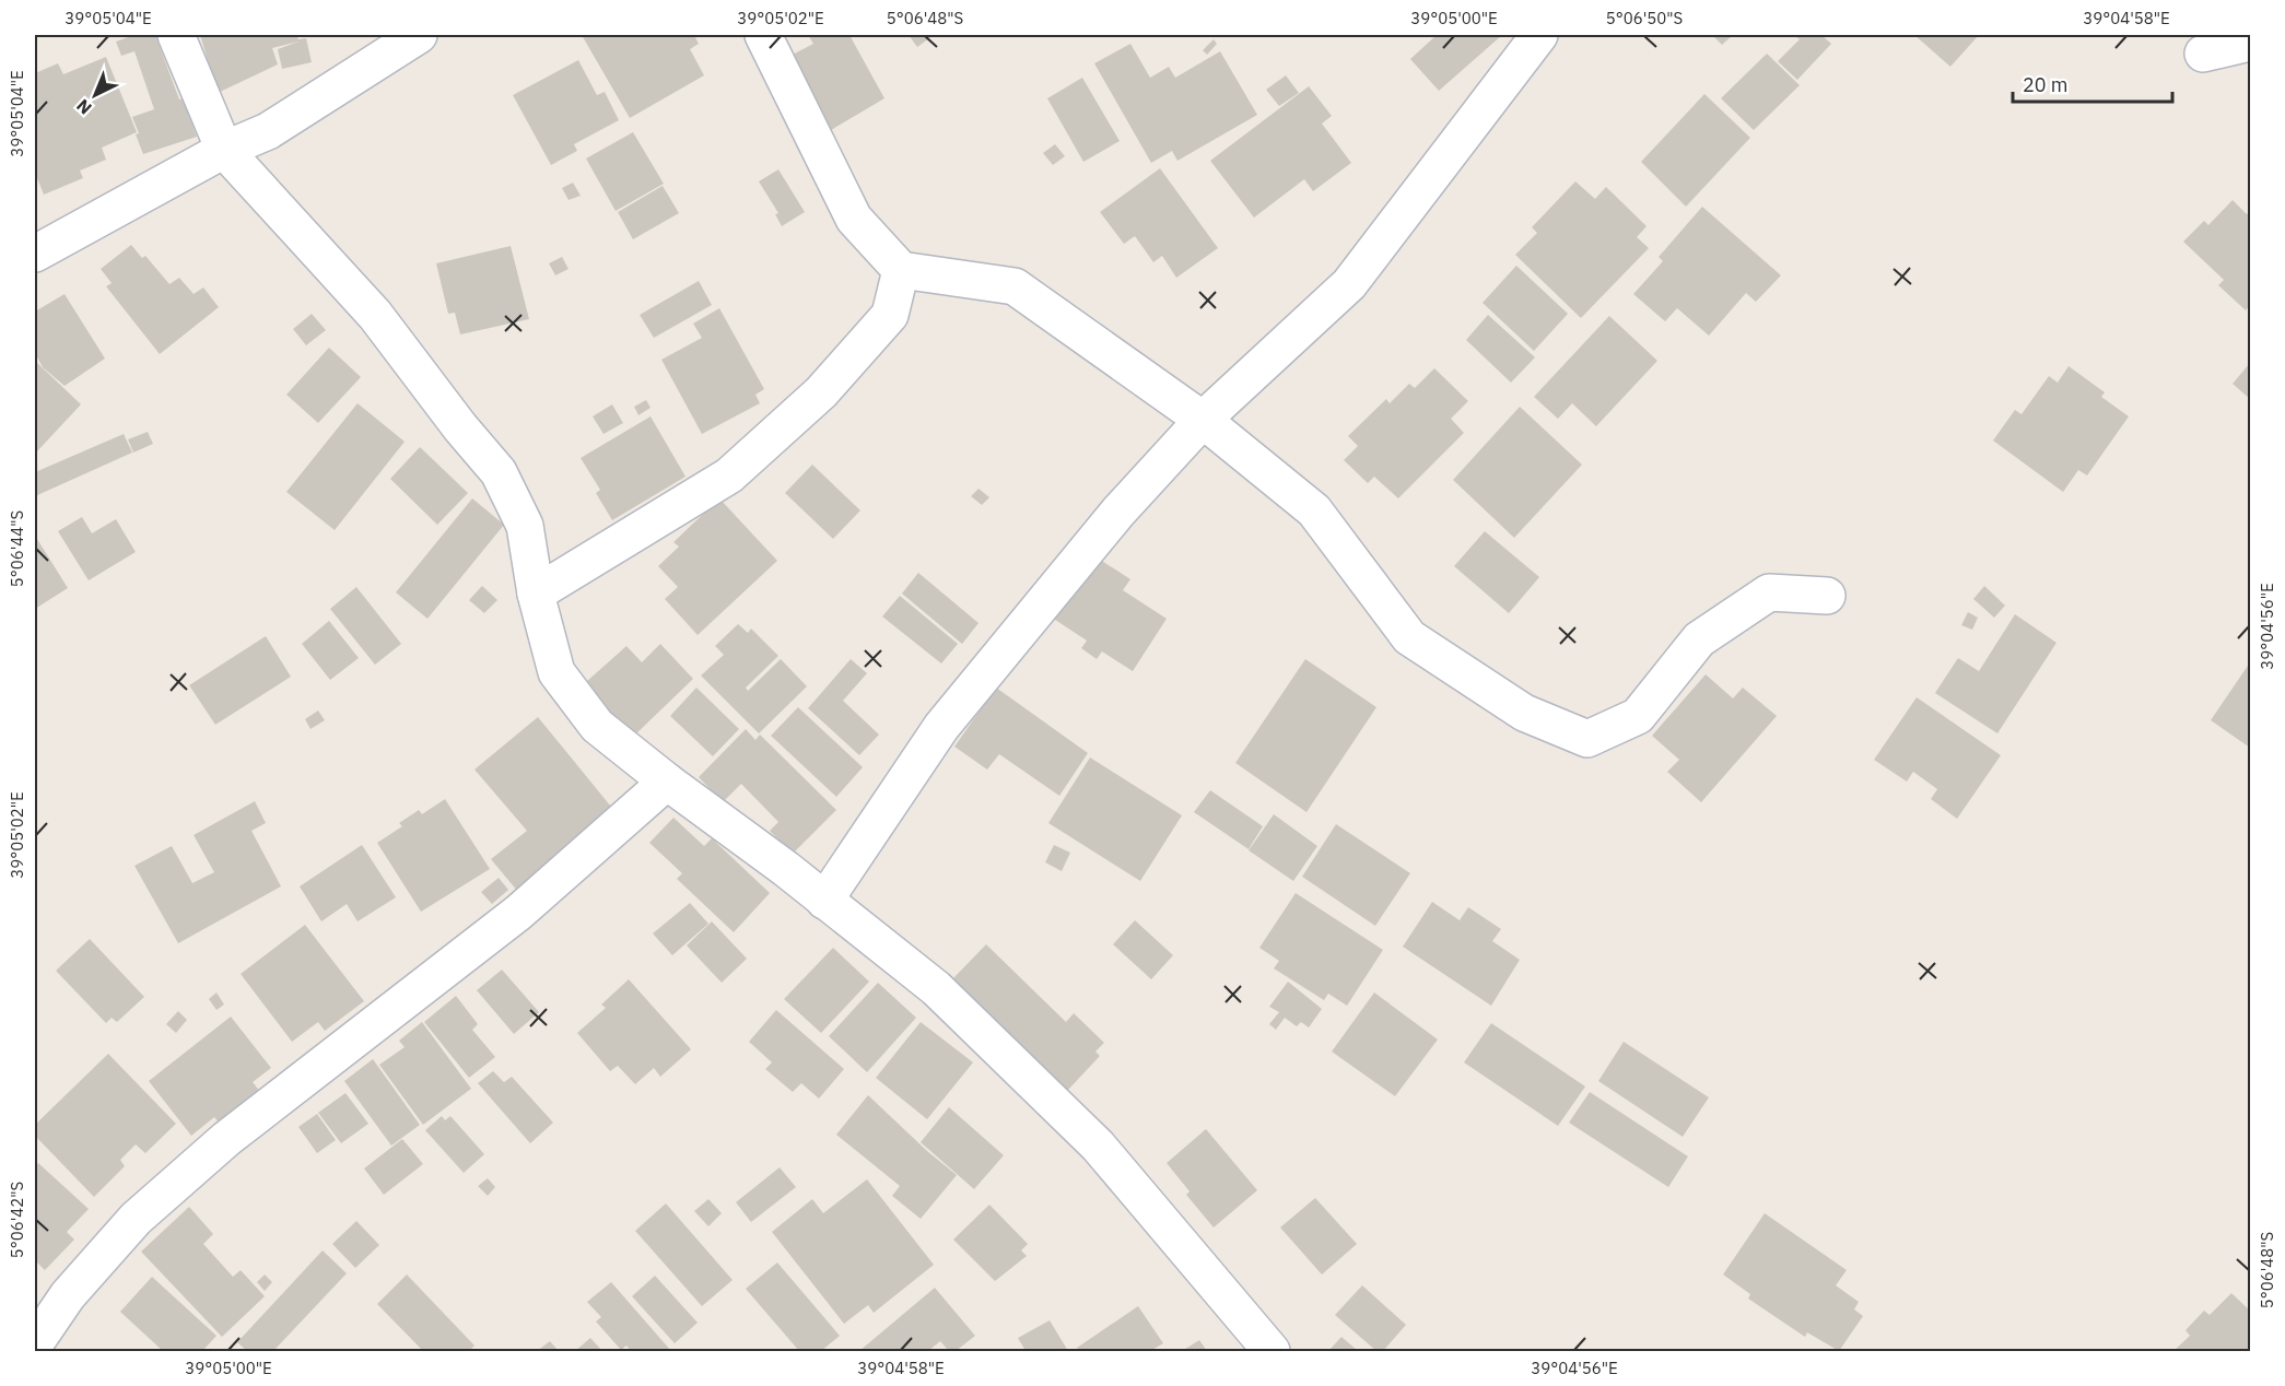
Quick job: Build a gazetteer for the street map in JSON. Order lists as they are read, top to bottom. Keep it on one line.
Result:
{"scale_bar":"20 m","north":"bottom left","coordinates":["39°05'04\"E","39°05'02\"E","5°06'48\"S","39°05'00\"E","5°06'50\"S","39°04'58\"E","5°06'44\"S","39°04'56\"E","5°06'42\"S"]}
